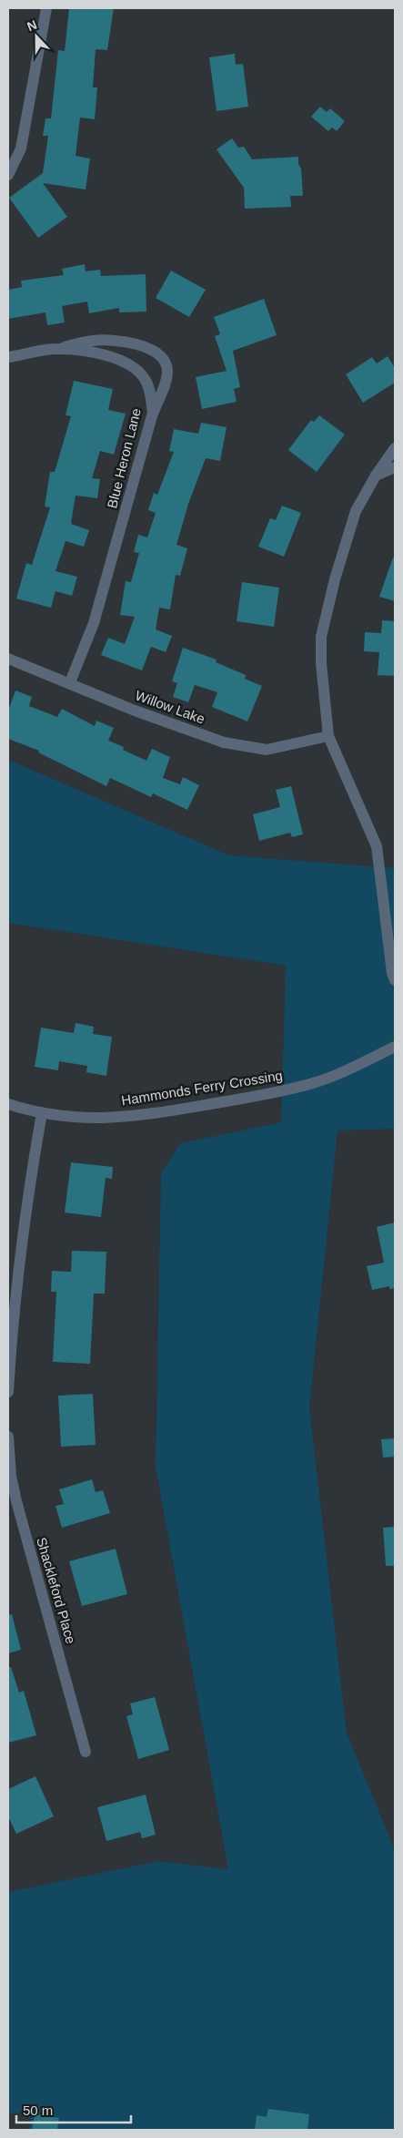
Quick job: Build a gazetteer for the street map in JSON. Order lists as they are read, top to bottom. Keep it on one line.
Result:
{"streets":{"street":["Blue Heron Lane","Willow Lake","Hammonds Ferry Crossing","Shackleford Place"]},"crossings":[["Blue Heron Lane","Willow Lake"]],"scale_bar":"50 m","north":"top"}
